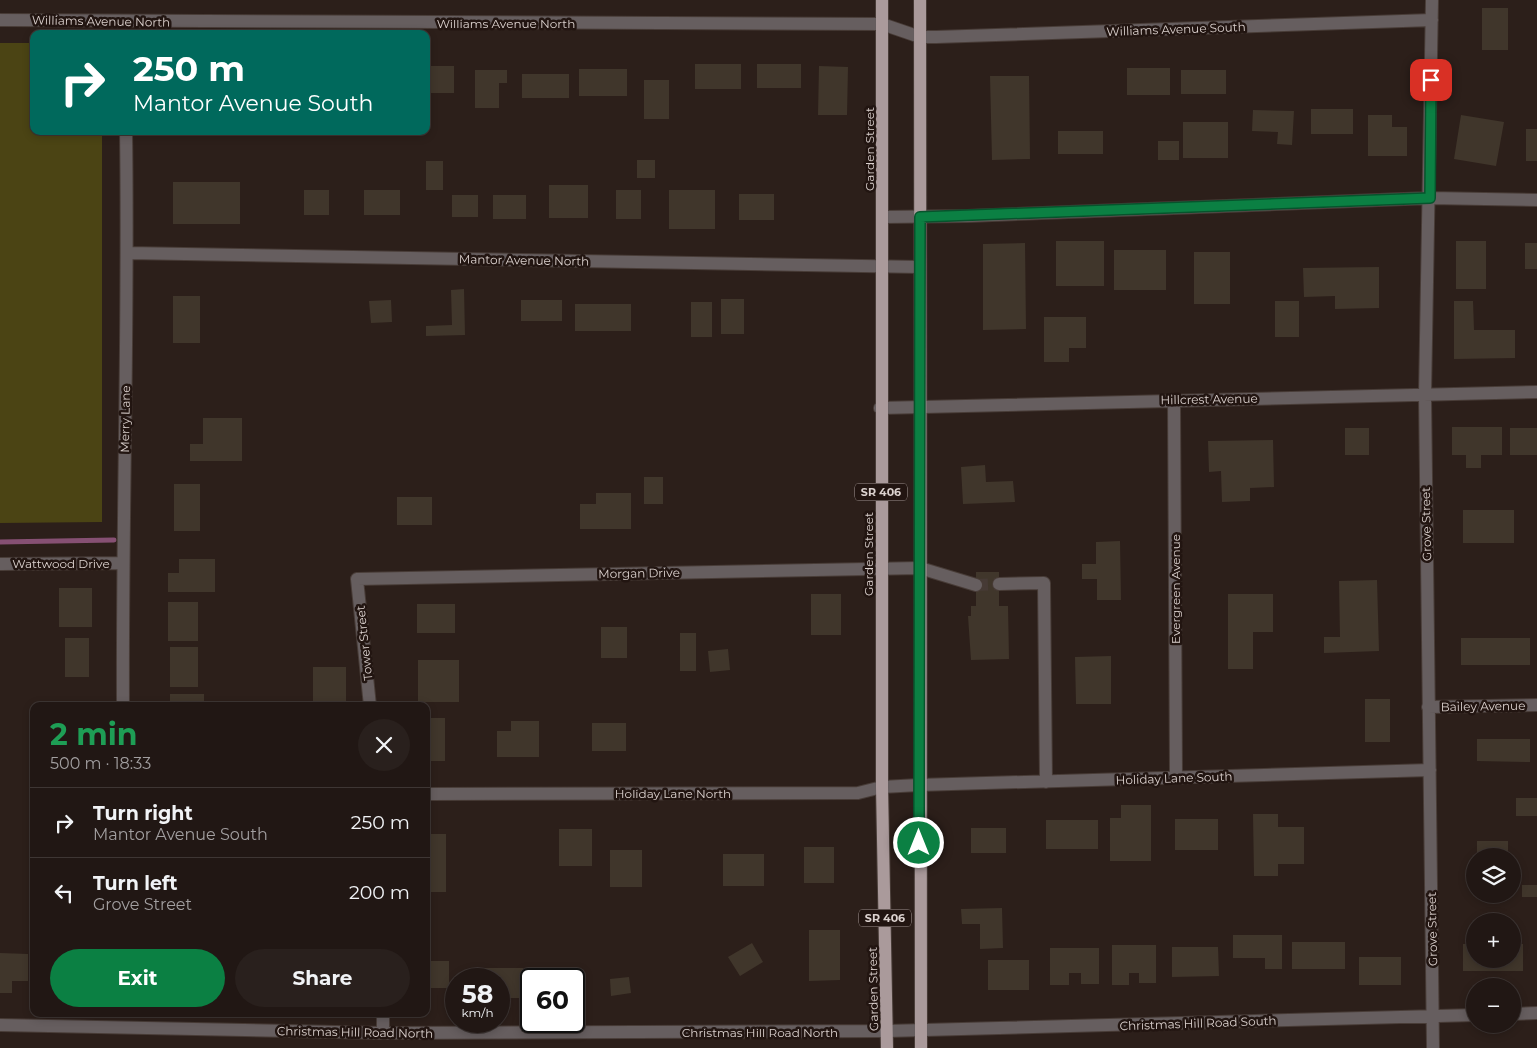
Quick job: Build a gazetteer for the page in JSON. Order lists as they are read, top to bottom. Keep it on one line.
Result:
{"streets":{"main road":["Garden Street","SR 406"],"street":["Williams Avenue North","Williams Avenue South","Mantor Avenue North","Hillcrest Avenue","Merry Lane","Grove Street","Wattwood Drive","Morgan Drive","Evergreen Avenue","Tower Street","Bailey Avenue","Holiday Lane South","Holiday Lane North","Christmas Hill Road South","Christmas Hill Road North"]},"crossings":[["Williams Avenue North","Williams Avenue South"],["Williams Avenue North","Garden Street"],["Williams Avenue North","SR 406"],["Williams Avenue South","SR 406"],["Williams Avenue South","Grove Street"],["Garden Street","Mantor Avenue North"],["Garden Street","Hillcrest Avenue"],["Garden Street","Morgan Drive"],["Garden Street","Holiday Lane North"],["Garden Street","Christmas Hill Road North"],["Mantor Avenue North","Merry Lane"],["Mantor Avenue North","SR 406"],["Hillcrest Avenue","SR 406"],["Hillcrest Avenue","Grove Street"],["Hillcrest Avenue","Evergreen Avenue"],["Merry Lane","Wattwood Drive"],["SR 406","Morgan Drive"],["SR 406","Holiday Lane South"],["SR 406","Holiday Lane North"],["SR 406","Christmas Hill Road South"],["SR 406","Christmas Hill Road North"],["Grove Street","Bailey Avenue"],["Grove Street","Holiday Lane South"],["Grove Street","Christmas Hill Road South"],["Morgan Drive","Tower Street"],["Evergreen Avenue","Holiday Lane South"],["Holiday Lane South","Holiday Lane North"],["Christmas Hill Road South","Christmas Hill Road North"]],"page":{"turn":["250 m","Mantor Avenue South"],"heading":["2 min","500 m · 18:33"],"list":[{"name":"Turn right","note":"Mantor Avenue South","value":"250 m"},{"name":"Turn left","note":"Grove Street","value":"200 m"}],"map_buttons":["+","−"],"buttons":["Exit","Share"],"speed":"58 km/h","limit":"60"}}
